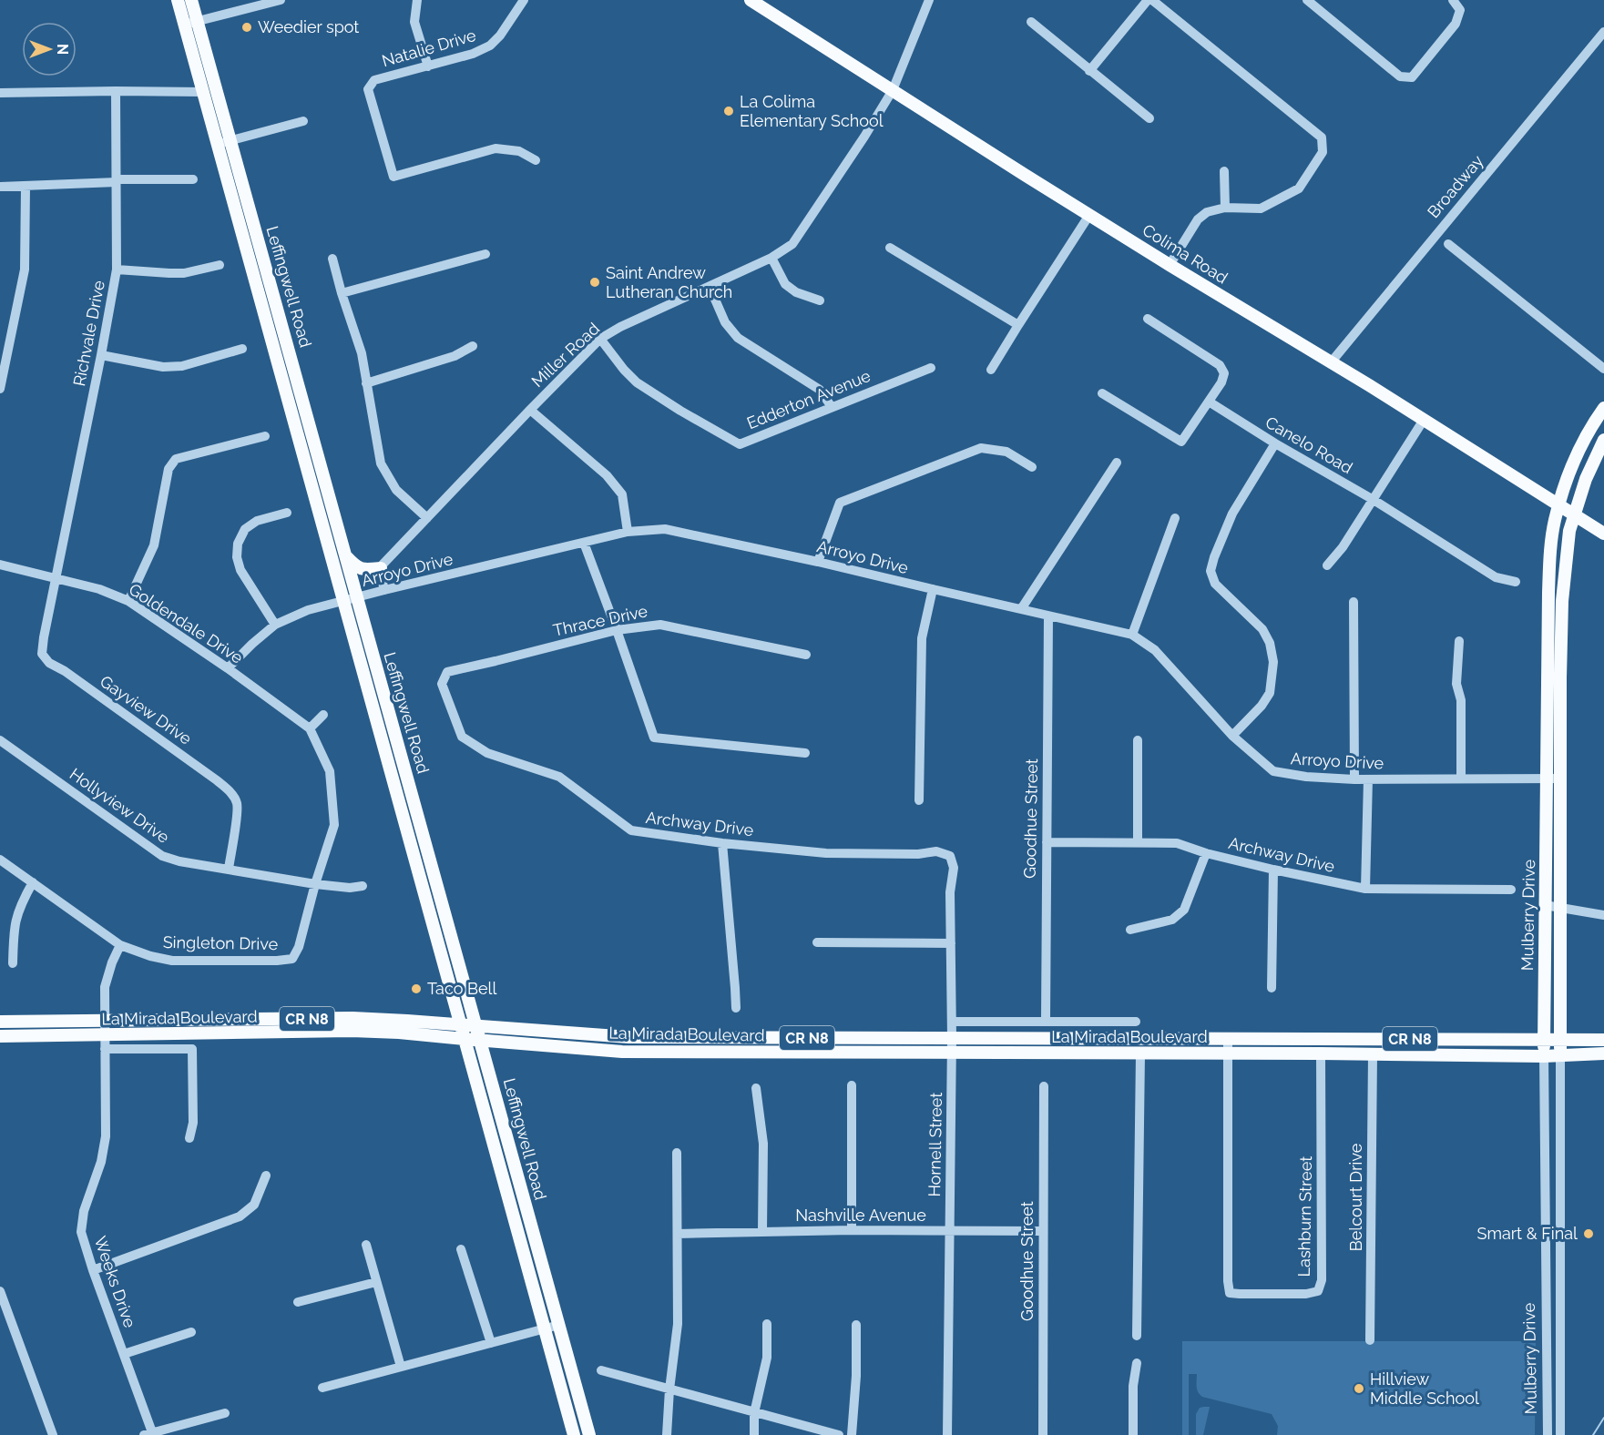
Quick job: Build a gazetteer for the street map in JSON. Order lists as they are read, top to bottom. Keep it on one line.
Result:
{"streets":{"main road":["Colima Road","Leffingwell Road","Mulberry Drive","La Mirada Boulevard","CR N8"],"street":["Natalie Drive","Broadway","Richvale Drive","Miller Road","Edderton Avenue","Canelo Road","Arroyo Drive","Thrace Drive","Goldendale Drive","Gayview Drive","Hollyview Drive","Goodhue Street","Archway Drive","Singleton Drive","Hornell Street","Belcourt Drive","Nashville Avenue","Lashburn Street","Weeks Drive"]},"crossings":[["Broadway","Colima Road"],["Colima Road","Miller Road"],["Colima Road","Mulberry Drive"],["Leffingwell Road","Arroyo Drive"],["Leffingwell Road","La Mirada Boulevard"],["Richvale Drive","Goldendale Drive"],["Richvale Drive","Gayview Drive"],["Miller Road","Edderton Avenue"],["Arroyo Drive","Goldendale Drive"],["Arroyo Drive","Goodhue Street"],["Arroyo Drive","Mulberry Drive"],["Thrace Drive","Archway Drive"],["Goldendale Drive","Gayview Drive"],["Goldendale Drive","Hollyview Drive"],["Goldendale Drive","Singleton Drive"],["Gayview Drive","Hollyview Drive"],["Hollyview Drive","Singleton Drive"],["Goodhue Street","Archway Drive"],["Goodhue Street","La Mirada Boulevard"],["Goodhue Street","Nashville Avenue"],["Archway Drive","Hornell Street"],["Mulberry Drive","La Mirada Boulevard"],["Singleton Drive","Weeks Drive"],["La Mirada Boulevard","Hornell Street"],["La Mirada Boulevard","Belcourt Drive"],["La Mirada Boulevard","Lashburn Street"],["La Mirada Boulevard","Weeks Drive"],["Hornell Street","Nashville Avenue"]],"places":["Weedier spot","La Colima Elementary School","Saint Andrew Lutheran Church","Taco Bell","Smart & Final","Hillview Middle School"],"north":"right"}
